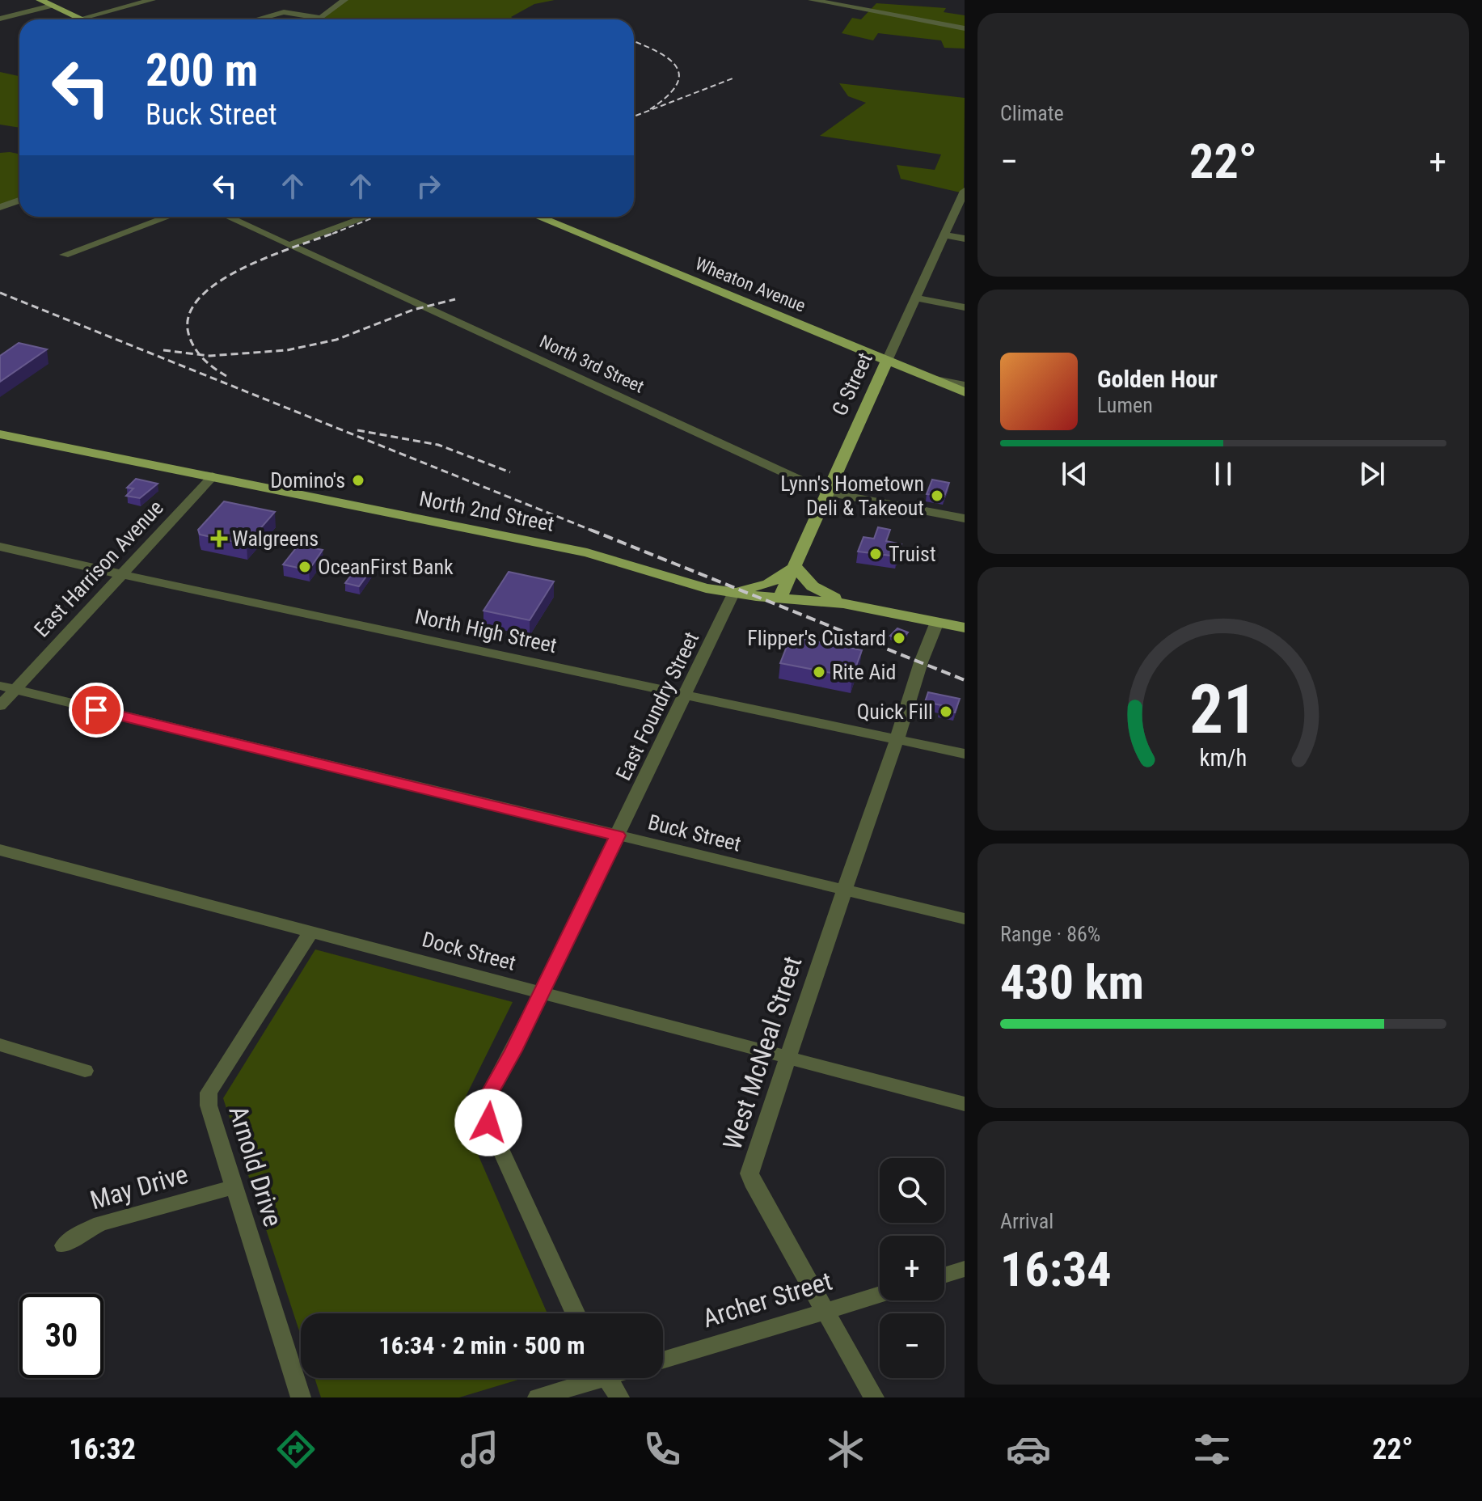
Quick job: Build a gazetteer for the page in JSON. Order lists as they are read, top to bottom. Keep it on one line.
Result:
{"streets":{"main road":["Wheaton Avenue","G Street","North 2nd Street"],"street":["North 3rd Street","East Harrison Avenue","North High Street","East Foundry Street","Buck Street","Dock Street","West McNeal Street","Arnold Drive","May Drive","Archer Street"]},"crossings":[["Wheaton Avenue","G Street"],["North 3rd Street","G Street"],["G Street","North 2nd Street"],["North 2nd Street","East Harrison Avenue"],["North 2nd Street","East Foundry Street"],["North 2nd Street","West McNeal Street"],["East Harrison Avenue","North High Street"],["East Harrison Avenue","Buck Street"],["North High Street","East Foundry Street"],["North High Street","West McNeal Street"],["East Foundry Street","Buck Street"],["East Foundry Street","Dock Street"],["Buck Street","West McNeal Street"],["Dock Street","West McNeal Street"],["Dock Street","Arnold Drive"],["West McNeal Street","Archer Street"],["Arnold Drive","May Drive"]],"places":{"other":["Domino's","Lynn's Hometown Deli & Takeout","Truist","OceanFirst Bank","Flipper's Custard","Rite Aid","Quick Fill"],"health":["Walgreens"]},"page":{"tile":["Climate",["Range · 86%","430 km"],["Arrival","16:34"]],"turn":["200 m","Buck Street"],"heat":["−","22°","+"],"song":["Golden Hour","Lumen"],"map_buttons":["+","−"],"limit":"30","trip":"16:34 · 2 min · 500 m","tabs":["16:32","22°"],"gauge":["21","km/h"]}}
